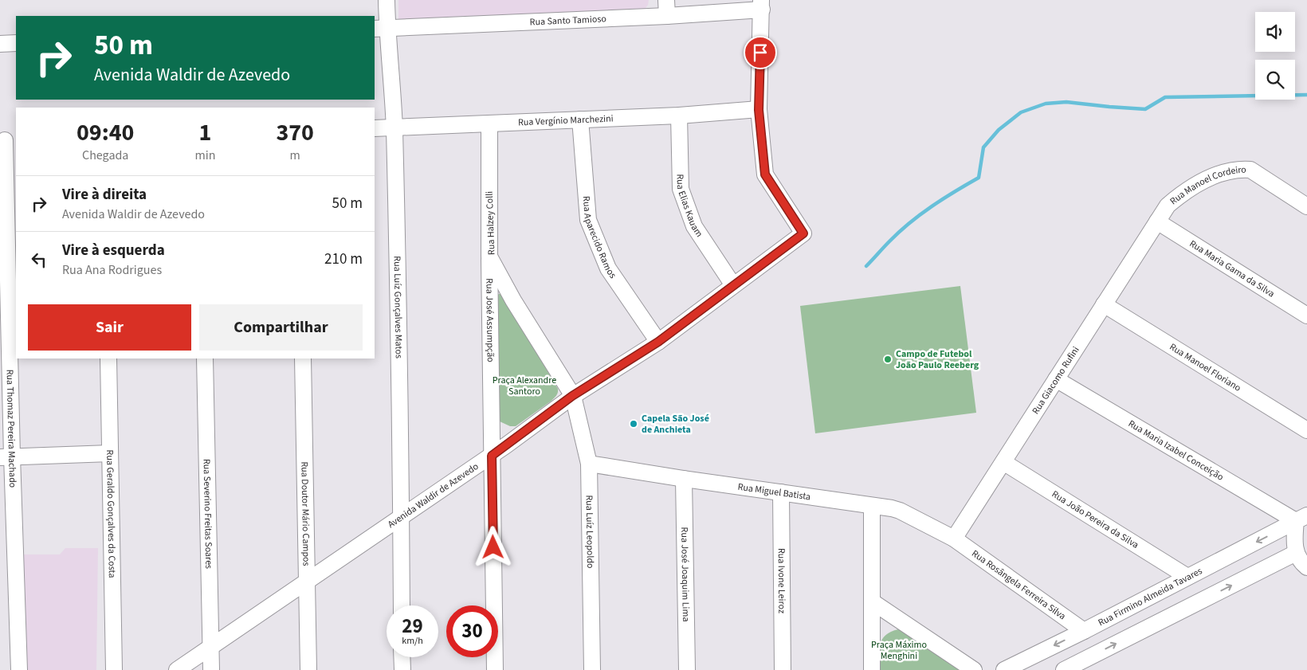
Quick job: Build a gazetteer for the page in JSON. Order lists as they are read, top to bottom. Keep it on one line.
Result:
{"streets":{"street":["Rua Santo Tamioso","Rua Vergínio Marchezini","Rua Manoel Cordeiro","Rua Elias Kauam","Rua Halzey Colli","Rua Aparecido Ramos","Rua Maria Gama da Silva","Rua Luíz Gonçalves Matos","Rua José Assumpção","Rua Manoel Floriano","Rua Giacomo Rufini","Rua Thomaz Pereira Machado","Rua Maria Izabel Conceição","Rua Miguel Batista","Avenida Waldir de Azevedo","Rua Geraldo Gonçalves da Costa","Rua Severino Freitas Soares","Rua Doutor Mário Campos","Rua João Pereira da Silva","Rua Luíz Leopoldo","Rua José Joaquim Lima","Rua Ivone Leiroz","Rua Rosângela Ferreira Silva","Rua Firmino Almeida Tavares"]},"crossings":[["Rua Santo Tamioso","Rua Luíz Gonçalves Matos"],["Rua Vergínio Marchezini","Rua Elias Kauam"],["Rua Vergínio Marchezini","Rua Halzey Colli"],["Rua Vergínio Marchezini","Rua Aparecido Ramos"],["Rua Vergínio Marchezini","Rua Luíz Gonçalves Matos"],["Rua Vergínio Marchezini","Avenida Waldir de Azevedo"],["Rua Manoel Cordeiro","Rua Maria Gama da Silva"],["Rua Manoel Cordeiro","Rua Giacomo Rufini"],["Rua Elias Kauam","Avenida Waldir de Azevedo"],["Rua Halzey Colli","Rua José Assumpção"],["Rua Halzey Colli","Avenida Waldir de Azevedo"],["Rua Halzey Colli","Rua Luíz Leopoldo"],["Rua Aparecido Ramos","Avenida Waldir de Azevedo"],["Rua Maria Gama da Silva","Rua Giacomo Rufini"],["Rua Luíz Gonçalves Matos","Avenida Waldir de Azevedo"],["Rua José Assumpção","Avenida Waldir de Azevedo"],["Rua Manoel Floriano","Rua Giacomo Rufini"],["Rua Giacomo Rufini","Rua Maria Izabel Conceição"],["Rua Giacomo Rufini","Rua Miguel Batista"],["Rua Giacomo Rufini","Rua João Pereira da Silva"],["Rua Giacomo Rufini","Rua Rosângela Ferreira Silva"],["Rua Maria Izabel Conceição","Rua Firmino Almeida Tavares"],["Rua Miguel Batista","Rua Luíz Leopoldo"],["Rua Miguel Batista","Rua José Joaquim Lima"],["Rua Miguel Batista","Rua Ivone Leiroz"],["Rua Miguel Batista","Rua Rosângela Ferreira Silva"],["Avenida Waldir de Azevedo","Rua Severino Freitas Soares"],["Avenida Waldir de Azevedo","Rua Doutor Mário Campos"],["Avenida Waldir de Azevedo","Rua Luíz Leopoldo"],["Rua João Pereira da Silva","Rua Firmino Almeida Tavares"],["Rua Rosângela Ferreira Silva","Rua Firmino Almeida Tavares"]],"parks":["Praça Alexandre Santoro","Praça Máximo Menghini"],"places":["Campo de Futebol João Paulo Reeberg","Capela São José de Anchieta"],"page":{"turn":["50 m","Avenida Waldir de Azevedo"],"eta":["09:40","Chegada","1","min","370","m"],"list":[{"name":"Vire à direita","note":"Avenida Waldir de Azevedo","value":"50 m"},{"name":"Vire à esquerda","note":"Rua Ana Rodrigues","value":"210 m"}],"buttons":["Sair","Compartilhar"],"speed":"29 km/h","limit":"30"}}
